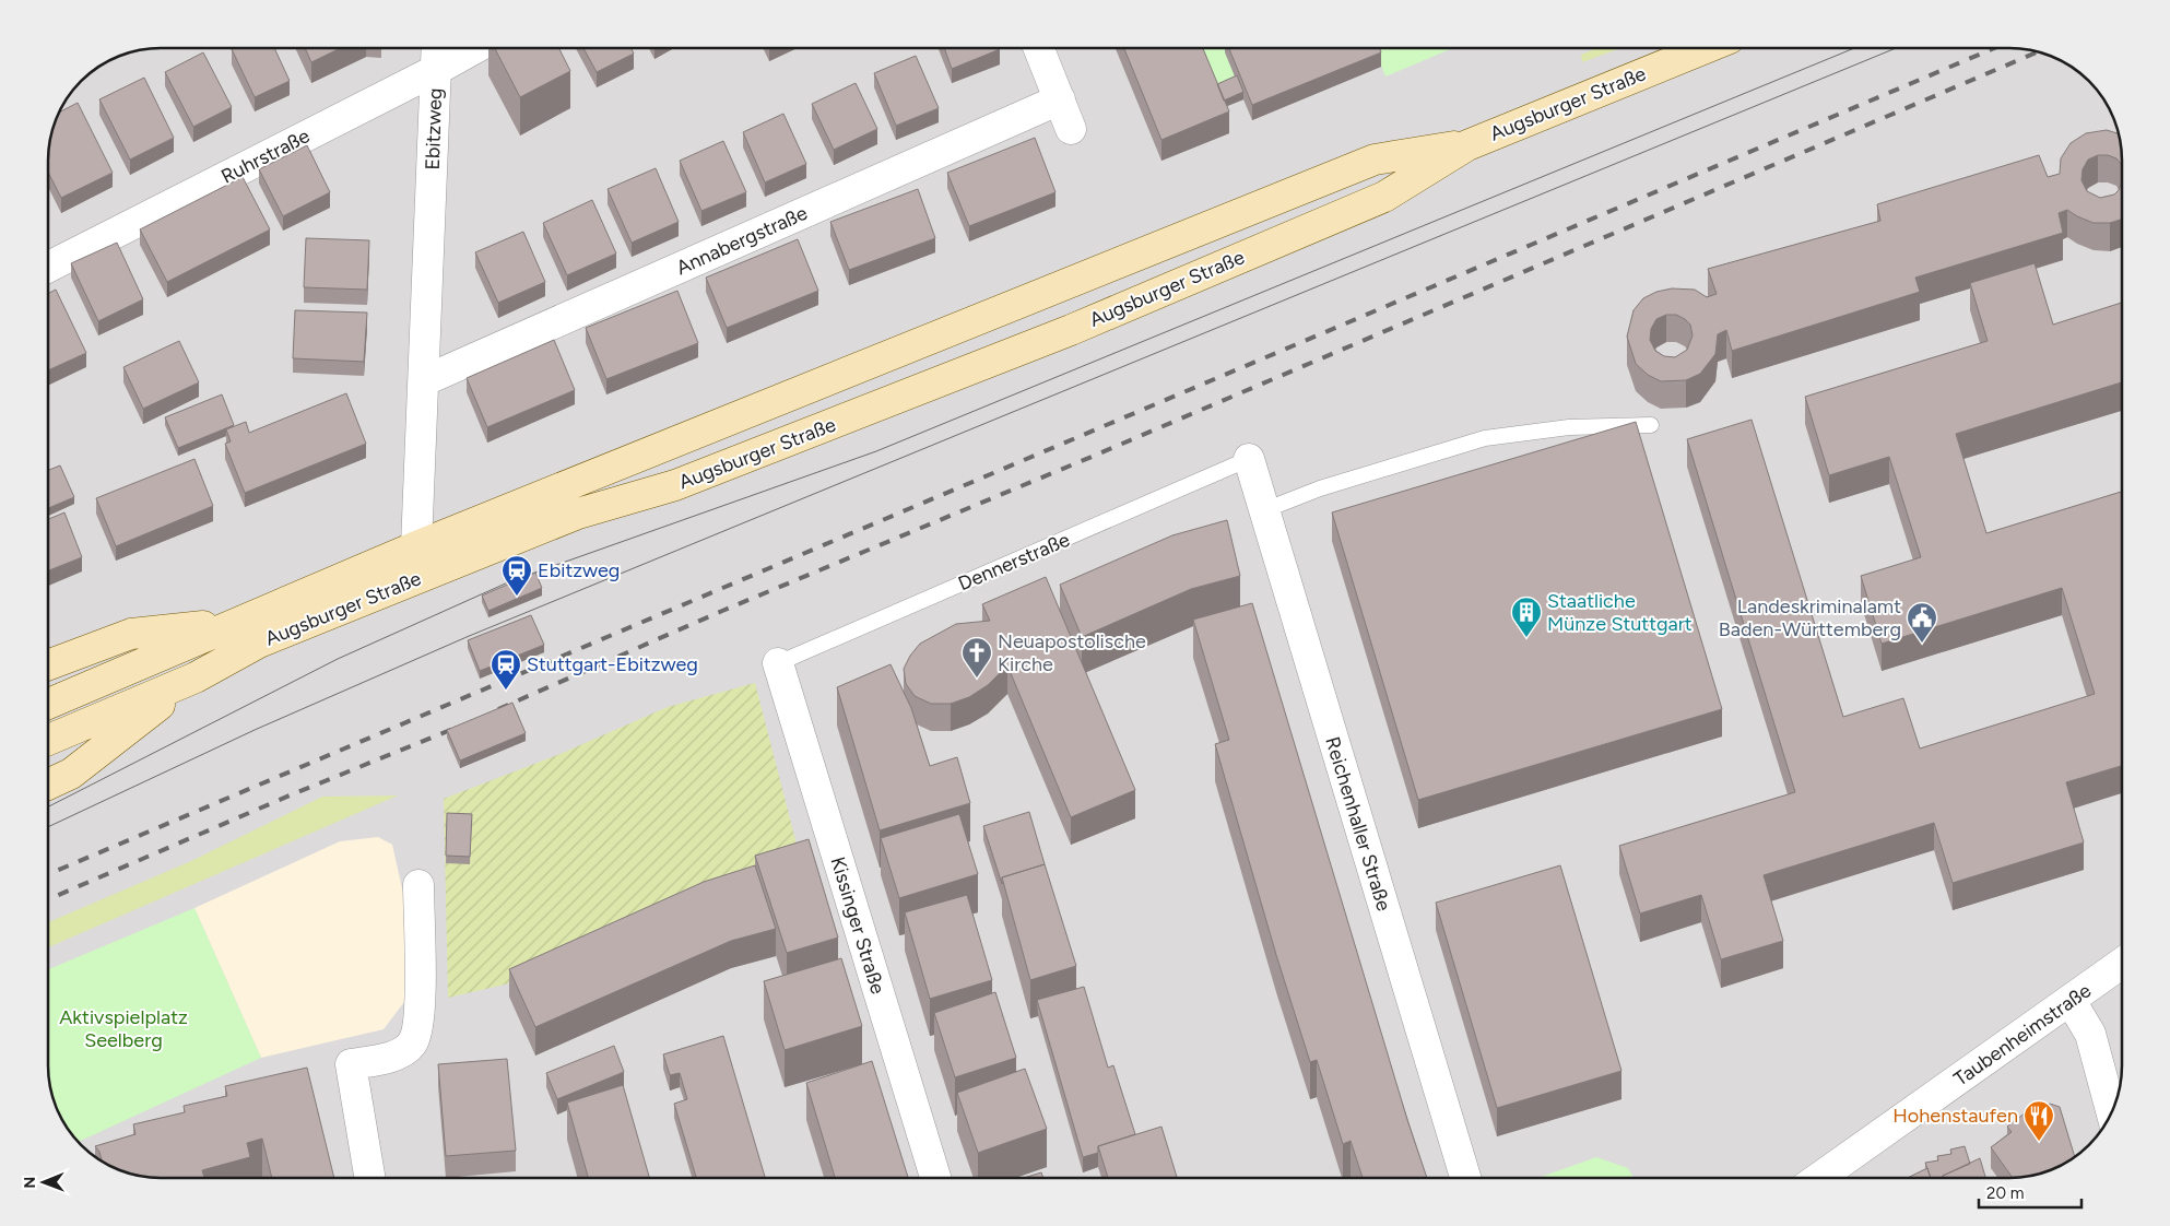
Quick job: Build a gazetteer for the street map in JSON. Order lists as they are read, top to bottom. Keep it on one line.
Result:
{"streets":{"main road":["Augsburger Straße"],"street":["Ebitzweg","Ruhrstraße","Annabergstraße","Reichenhaller Straße","Kissinger Straße","Taubenheimstraße"],"lane":["Dennerstraße"]},"crossings":[["Augsburger Straße","Ebitzweg"],["Ebitzweg","Ruhrstraße"],["Ebitzweg","Annabergstraße"],["Dennerstraße","Reichenhaller Straße"],["Dennerstraße","Kissinger Straße"]],"parks":["Aktivspielplatz Seelberg"],"places":{"station":["Ebitzweg","Stuttgart-Ebitzweg"],"building":["Staatliche Münze Stuttgart"],"public building":["Landeskriminalamt Baden-Württemberg"],"church":["Neuapostolische Kirche"],"restaurant":["Hohenstaufen"]},"scale_bar":"20 m","north":"left"}
